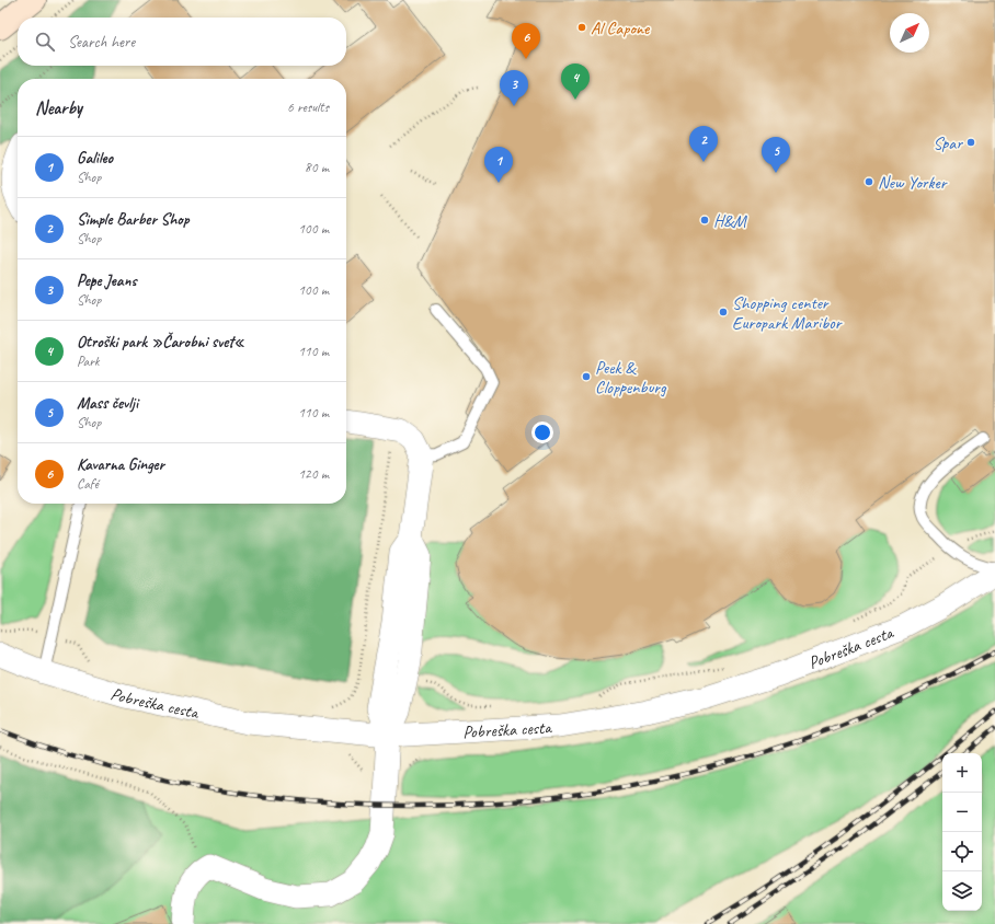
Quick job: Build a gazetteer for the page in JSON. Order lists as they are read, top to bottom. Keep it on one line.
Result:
{"streets":{"street":["Pobreška cesta"]},"places":["Al Capone","Spar","New Yorker","H&M","Shopping center Europark Maribor","Peek & Cloppenburg"],"north":"top right","page":{"search":"Search here","pins":["6","4","3","2","5","1"],"heading":["Nearby","6 results"],"list":[{"mark":"1","name":"Galileo","note":"Shop","value":"80 m"},{"mark":"2","name":"Simple Barber Shop","note":"Shop","value":"100 m"},{"mark":"3","name":"Pepe Jeans","note":"Shop","value":"100 m"},{"mark":"4","name":"Otroški park »Čarobni svet«","note":"Park","value":"110 m"},{"mark":"5","name":"Mass čevlji","note":"Shop","value":"110 m"},{"mark":"6","name":"Kavarna Ginger","note":"Café","value":"120 m"}],"map_buttons":["+","−"]}}
